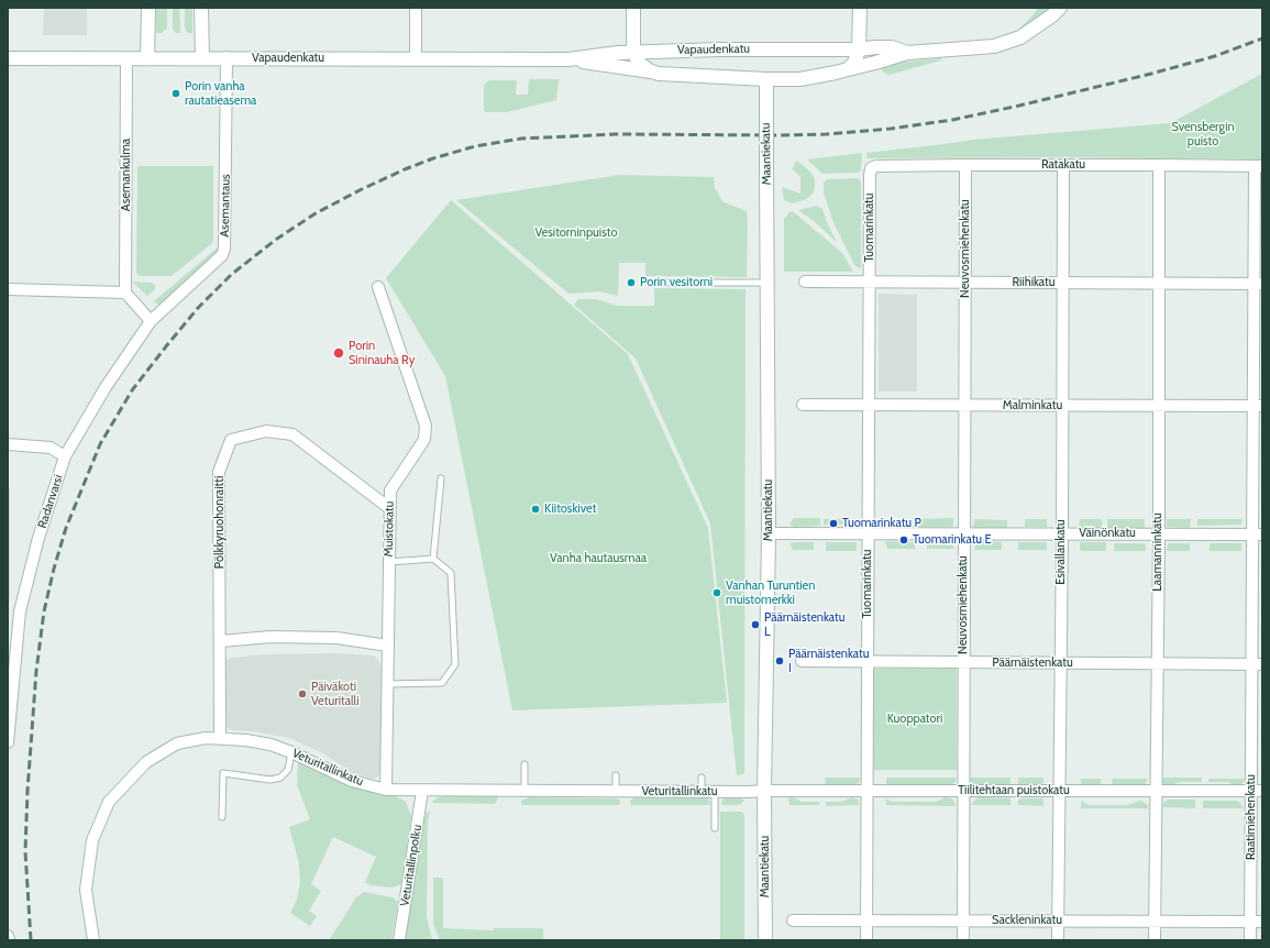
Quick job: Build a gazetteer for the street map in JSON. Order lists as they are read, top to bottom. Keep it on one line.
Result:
{"streets":{"street":["Vapaudenkatu","Maantiekatu","Ratakatu","Asemankulma","Asemantaus","Tuomarinkatu","Neuvosmiehenkatu","Riihikatu","Malminkatu","Radanvarsi","Pölkkyruohonraitti","Muistokatu","Väinönkatu","Esivallankatu","Laamanninkatu","Päärnäistenkatu","Veturitallinkatu","Tiilitehtaan puistokatu","Raatimiehenkatu","Veturitallinpolku","Sackleninkatu"]},"crossings":[["Vapaudenkatu","Maantiekatu"],["Vapaudenkatu","Asemankulma"],["Vapaudenkatu","Asemantaus"],["Maantiekatu","Väinönkatu"],["Maantiekatu","Veturitallinkatu"],["Maantiekatu","Tiilitehtaan puistokatu"],["Ratakatu","Tuomarinkatu"],["Ratakatu","Neuvosmiehenkatu"],["Ratakatu","Esivallankatu"],["Ratakatu","Laamanninkatu"],["Ratakatu","Raatimiehenkatu"],["Asemantaus","Radanvarsi"],["Tuomarinkatu","Riihikatu"],["Tuomarinkatu","Malminkatu"],["Tuomarinkatu","Väinönkatu"],["Tuomarinkatu","Päärnäistenkatu"],["Tuomarinkatu","Tiilitehtaan puistokatu"],["Tuomarinkatu","Sackleninkatu"],["Neuvosmiehenkatu","Riihikatu"],["Neuvosmiehenkatu","Malminkatu"],["Neuvosmiehenkatu","Väinönkatu"],["Neuvosmiehenkatu","Päärnäistenkatu"],["Neuvosmiehenkatu","Tiilitehtaan puistokatu"],["Neuvosmiehenkatu","Sackleninkatu"],["Riihikatu","Esivallankatu"],["Riihikatu","Laamanninkatu"],["Riihikatu","Raatimiehenkatu"],["Malminkatu","Esivallankatu"],["Malminkatu","Laamanninkatu"],["Malminkatu","Raatimiehenkatu"],["Pölkkyruohonraitti","Muistokatu"],["Pölkkyruohonraitti","Veturitallinkatu"],["Muistokatu","Veturitallinkatu"],["Väinönkatu","Esivallankatu"],["Väinönkatu","Laamanninkatu"],["Väinönkatu","Raatimiehenkatu"],["Esivallankatu","Päärnäistenkatu"],["Esivallankatu","Tiilitehtaan puistokatu"],["Esivallankatu","Sackleninkatu"],["Laamanninkatu","Päärnäistenkatu"],["Laamanninkatu","Tiilitehtaan puistokatu"],["Laamanninkatu","Sackleninkatu"],["Päärnäistenkatu","Raatimiehenkatu"],["Veturitallinkatu","Tiilitehtaan puistokatu"],["Veturitallinkatu","Veturitallinpolku"],["Tiilitehtaan puistokatu","Raatimiehenkatu"],["Raatimiehenkatu","Sackleninkatu"]],"parks":["Svensbergin puisto","Vesitorninpuisto","Vanha hautausmaa","Kuoppatori"],"places":["Porin vanha rautatieasema","Porin vesitorni","Porin Sininauha Ry","Kiitoskivet","Tuomarinkatu P","Tuomarinkatu E","Vanhan Turuntien muistomerkki","Päärnäistenkatu L","Päärnäistenkatu I","Päiväkoti Veturitalli"]}
